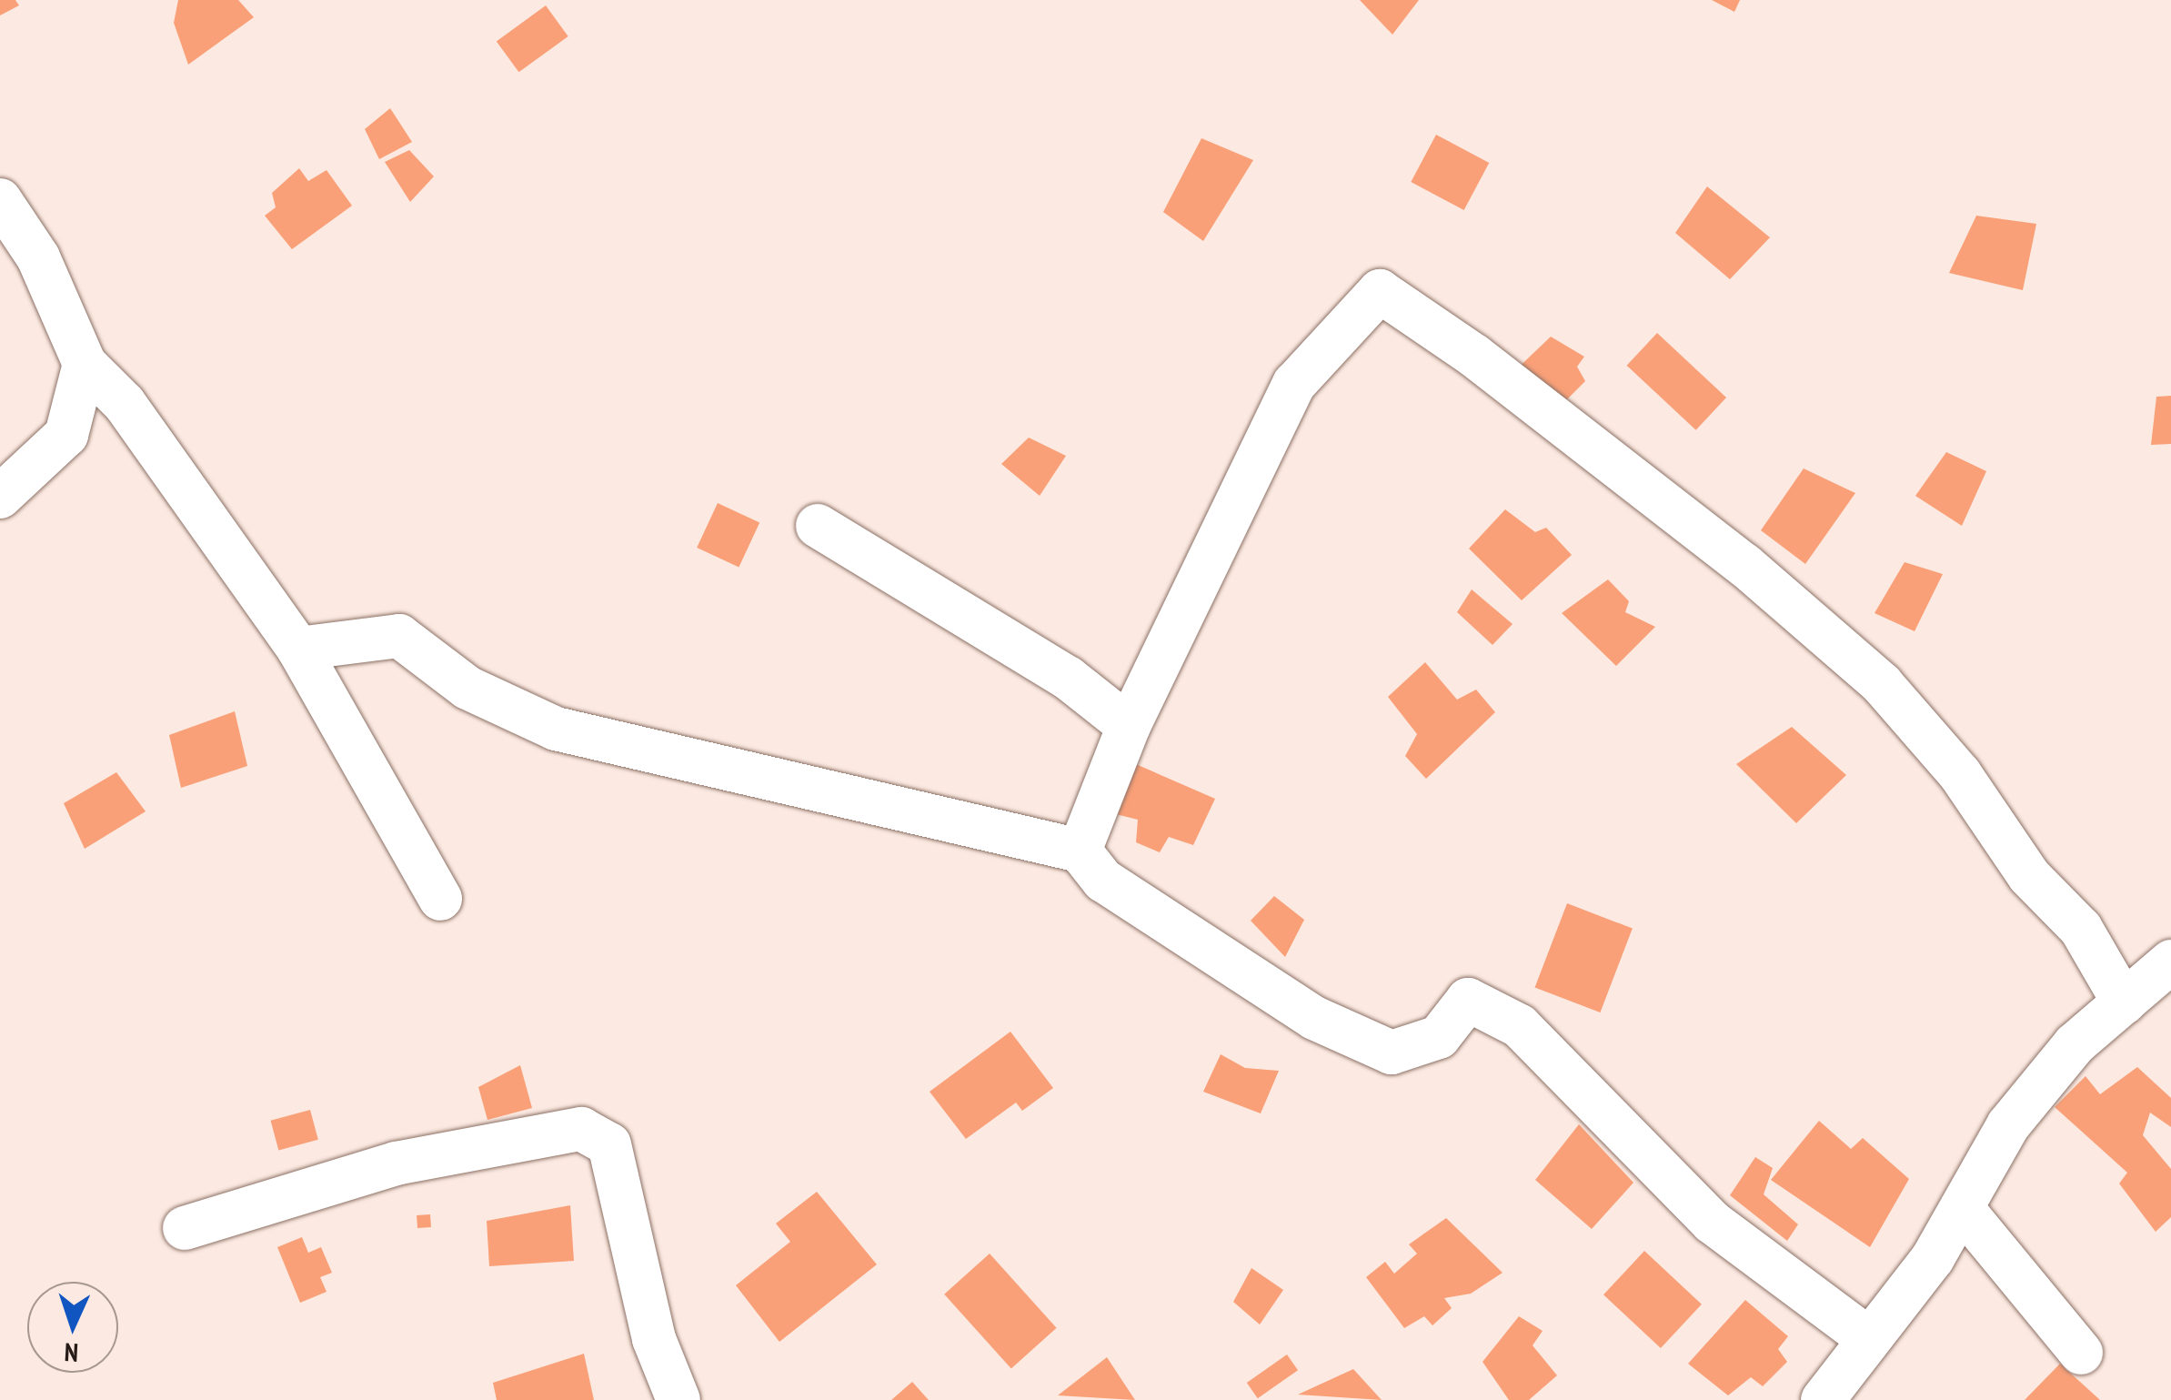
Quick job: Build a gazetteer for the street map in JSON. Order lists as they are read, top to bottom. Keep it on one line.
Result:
{"north":"bottom"}
